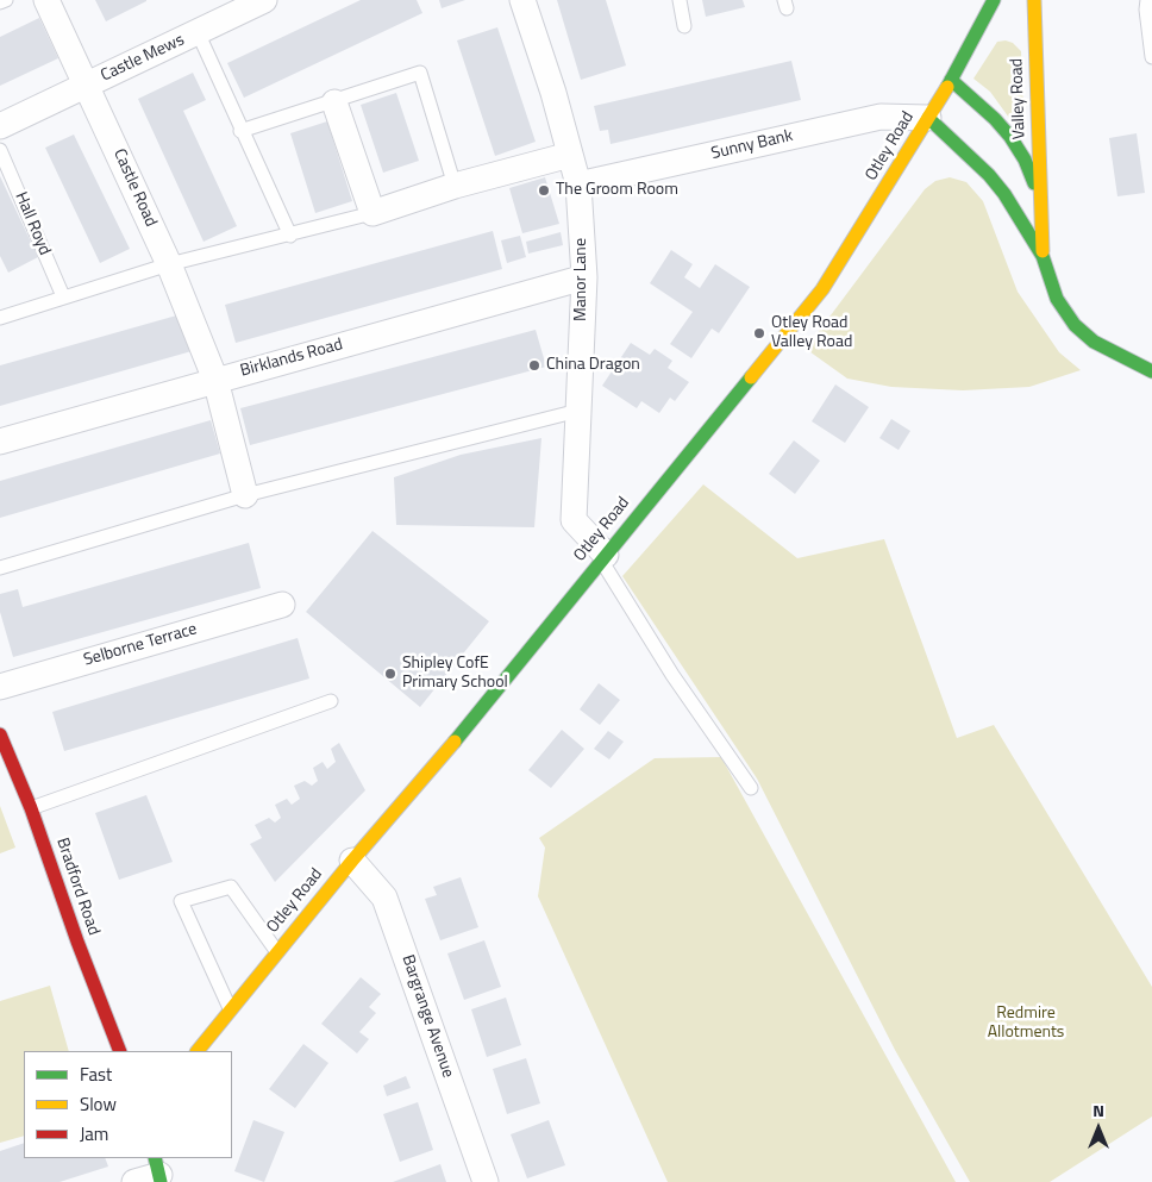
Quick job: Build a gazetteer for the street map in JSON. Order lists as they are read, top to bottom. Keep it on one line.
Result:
{"streets":{"main road":["Valley Road","Otley Road","Bradford Road"],"street":["Castle Mews","Sunny Bank","Castle Road","Manor Lane","Birklands Road","Selborne Terrace","Bargrange Avenue"],"lane":["Hall Royd"]},"crossings":[["Castle Mews","Castle Road"],["Valley Road","Sunny Bank"],["Valley Road","Otley Road"],["Sunny Bank","Otley Road"],["Sunny Bank","Manor Lane"],["Otley Road","Manor Lane"],["Otley Road","Bargrange Avenue"],["Castle Road","Birklands Road"],["Manor Lane","Birklands Road"]],"parks":["Redmire Allotments"],"places":["The Groom Room","Otley Road Valley Road","China Dragon","Shipley CofE Primary School"],"legend":["Fast","Slow","Jam"],"north":"top"}
